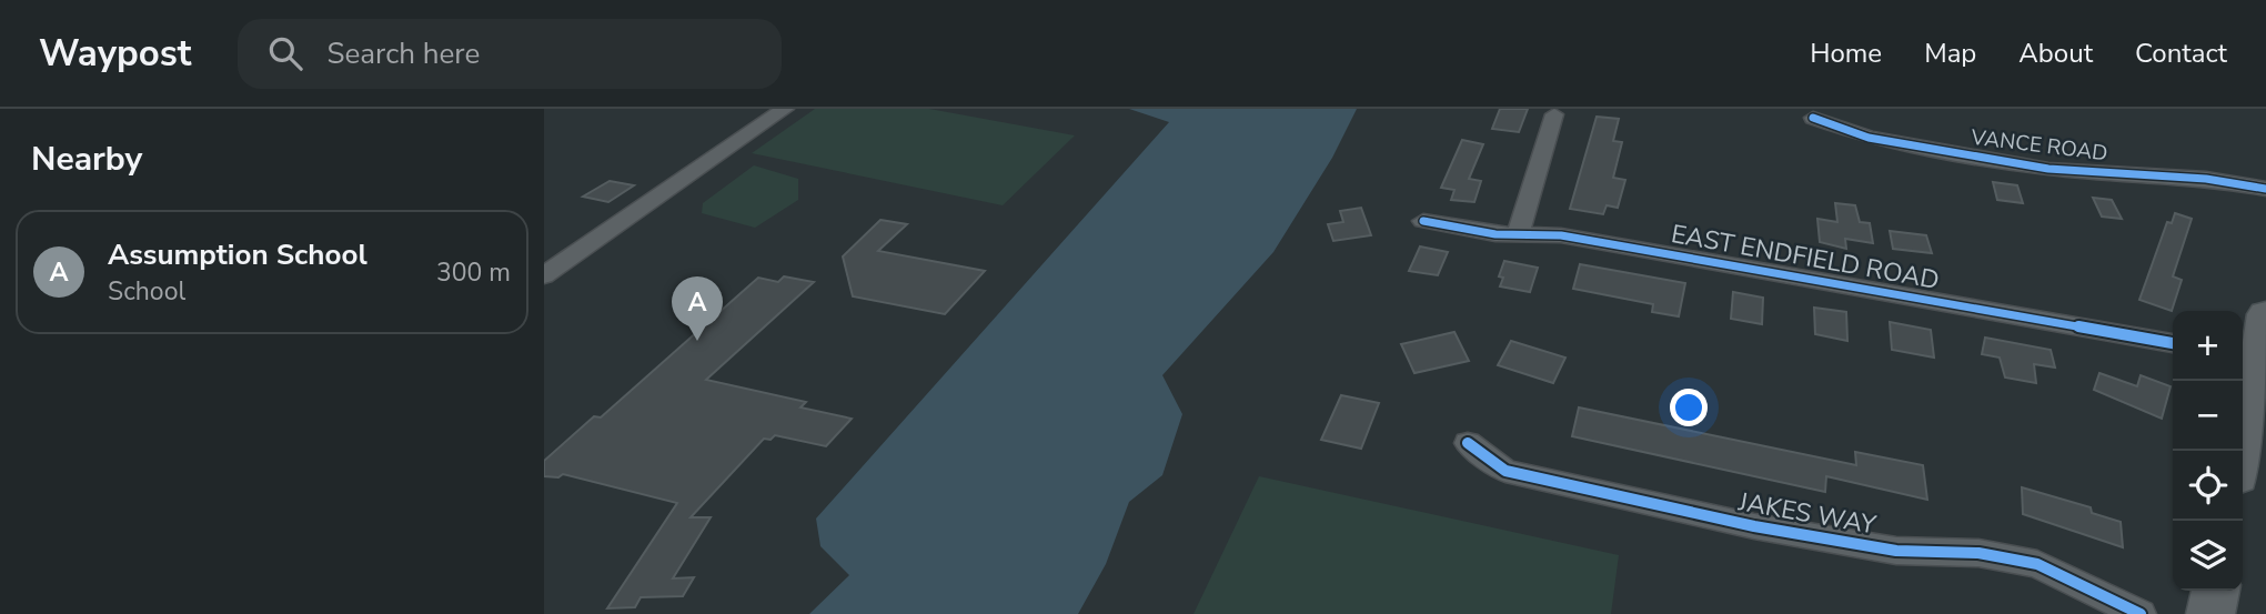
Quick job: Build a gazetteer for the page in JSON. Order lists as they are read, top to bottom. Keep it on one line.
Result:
{"streets":{"street":["VANCE ROAD","EAST ENDFIELD ROAD","JAKES WAY"]},"page":{"header":"Waypost","search":"Search here","nav":["Home","Map","About","Contact"],"heading":"Nearby","list":[{"mark":"A","name":"Assumption School","note":"School","value":"300 m"}],"pins":"A","map_buttons":["+","−"]}}
